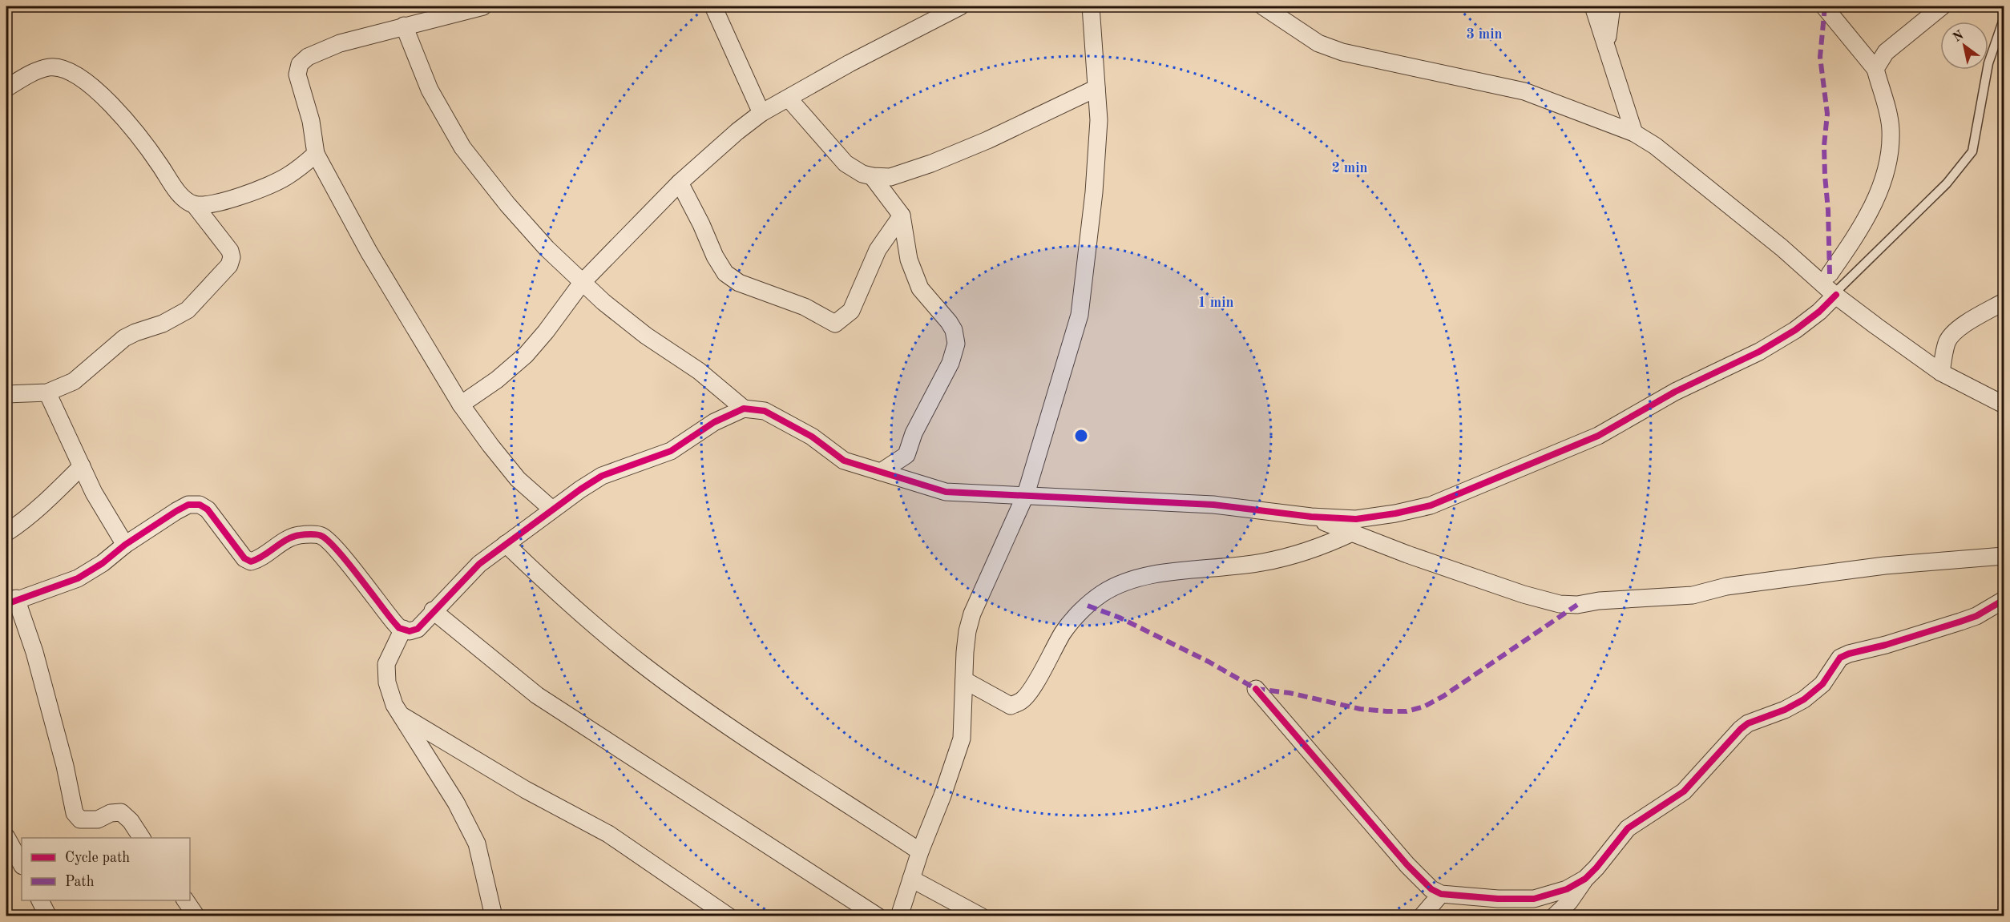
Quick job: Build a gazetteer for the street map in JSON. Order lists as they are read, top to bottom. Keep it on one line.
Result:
{"legend":["Cycle path","Path"],"north":"top left","rings":["3 min","2 min","1 min"]}
